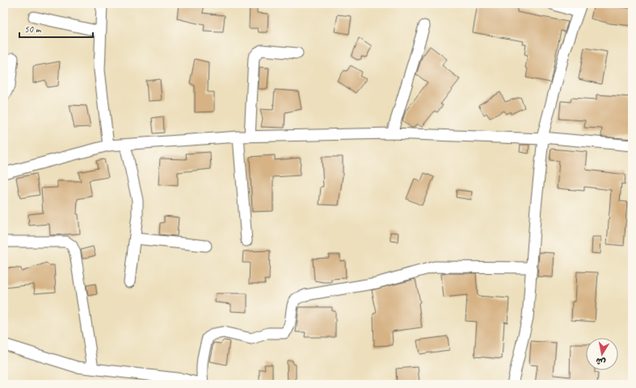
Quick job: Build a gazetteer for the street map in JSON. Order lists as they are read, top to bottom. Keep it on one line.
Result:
{"scale_bar":"50 m","north":"bottom"}
